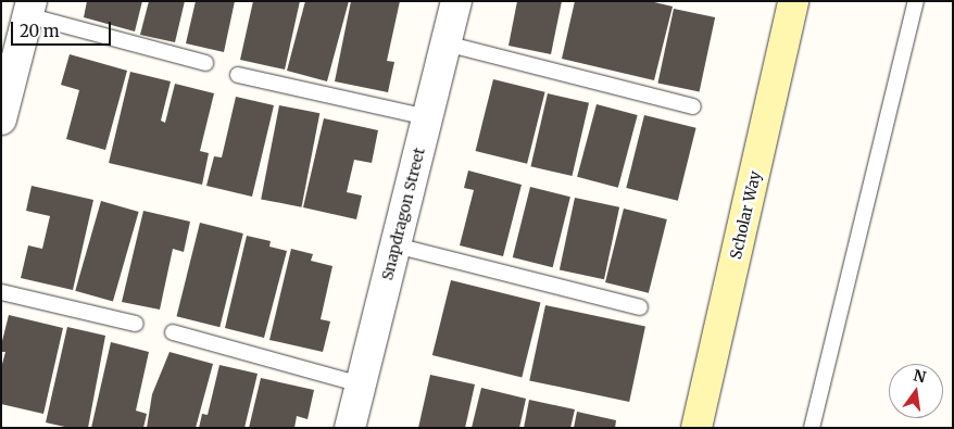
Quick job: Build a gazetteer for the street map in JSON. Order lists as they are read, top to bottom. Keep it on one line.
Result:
{"streets":{"street":["Snapdragon Street","Scholar Way"]},"scale_bar":"20 m","north":"top"}
